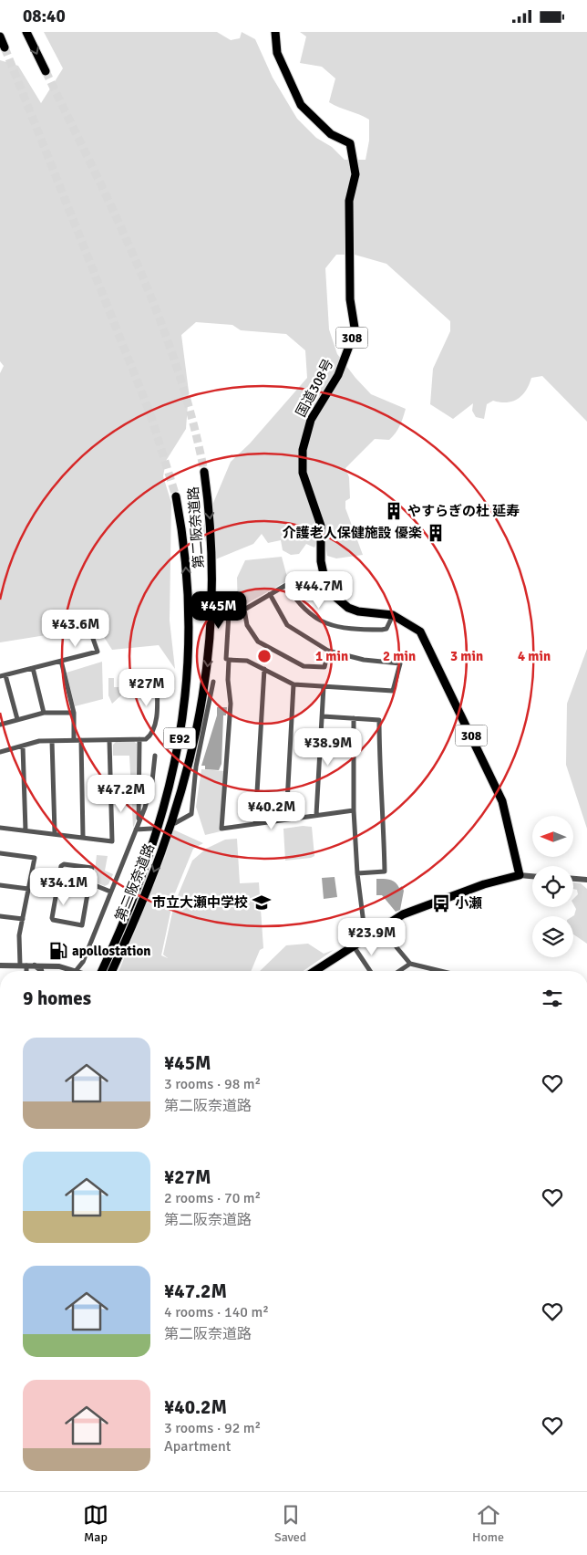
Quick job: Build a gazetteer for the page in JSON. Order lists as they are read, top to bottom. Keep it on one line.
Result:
{"streets":{"highway":["308","国道308号","第二阪奈道路","E92"]},"places":{"building":["やすらぎの杜 延寿","介護老人保健施設 優楽"],"school or university":["市立大瀬中学校"],"bus stop":["小瀬"],"fuel station":["apollostation"]},"north":"left","page":{"status":"08:40","price":["¥44.7M","¥45M","¥43.6M","¥27M","¥38.9M","¥47.2M","¥40.2M","¥34.1M","¥23.9M"],"heading":"9 homes","list":[{"name":"¥45M","note":"3 rooms · 98 m² · 第二阪奈道路"},{"name":"¥27M","note":"2 rooms · 70 m² · 第二阪奈道路"},{"name":"¥47.2M","note":"4 rooms · 140 m² · 第二阪奈道路"},{"name":"¥40.2M","note":"3 rooms · 92 m² · Apartment"}],"tabs":["Map","Saved","Home"]},"rings":["1 min","2 min","3 min","4 min"]}
